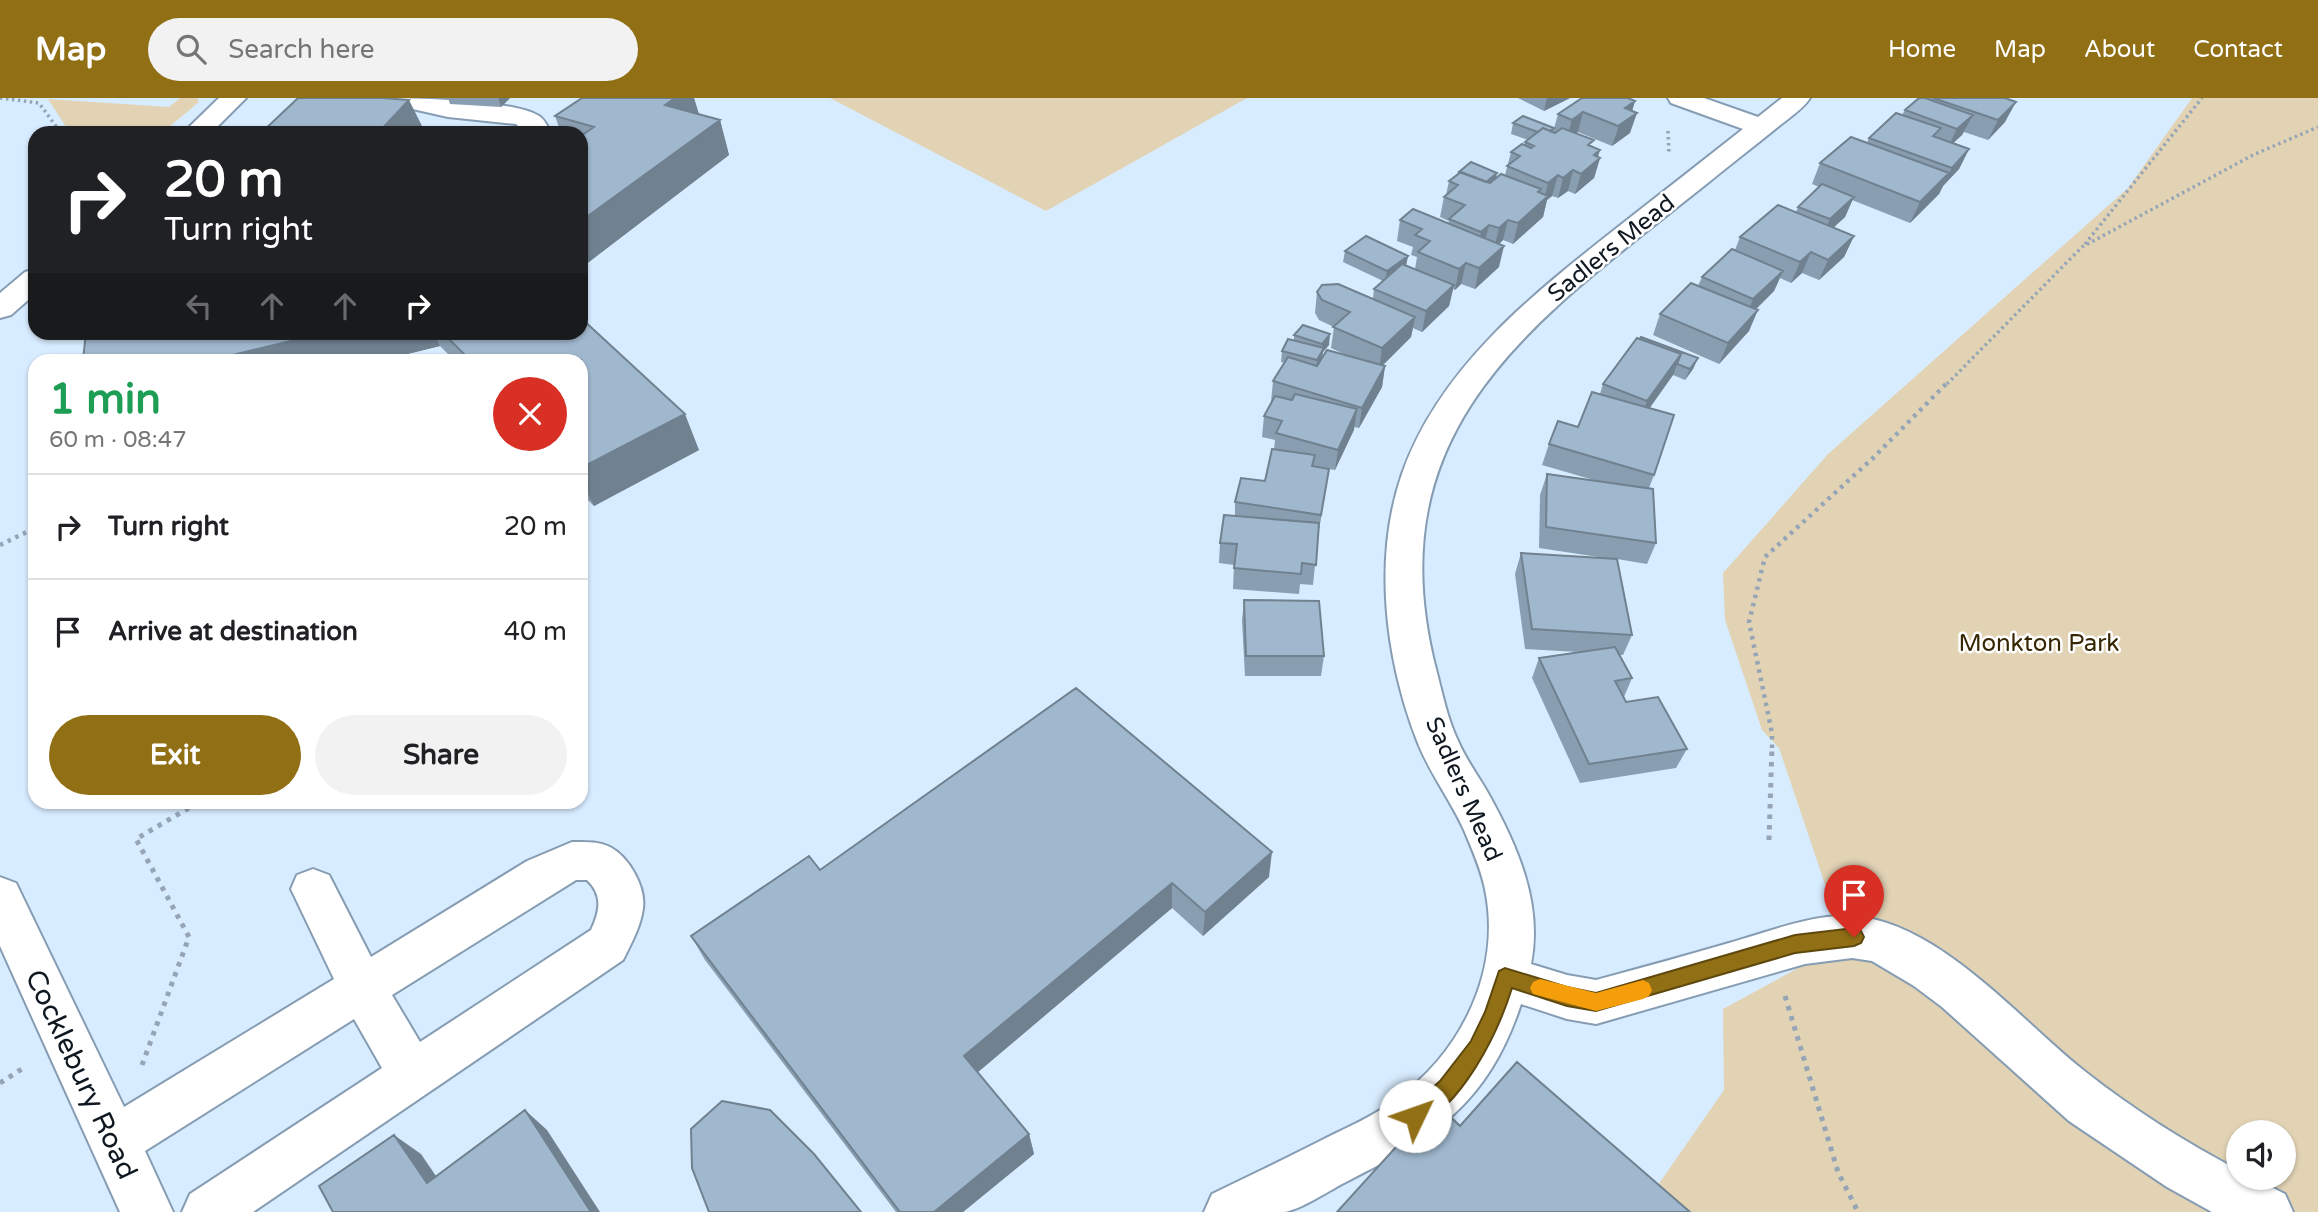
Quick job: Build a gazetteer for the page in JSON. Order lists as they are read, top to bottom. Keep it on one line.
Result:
{"streets":{"street":["Sadlers Mead","Cocklebury Road"]},"parks":["Monkton Park"],"page":{"header":"Map","search":"Search here","nav":["Home","Map","About","Contact"],"turn":["20 m","Turn right"],"heading":["1 min","60 m · 08:47"],"list":[{"name":"Turn right","value":"20 m"},{"name":"Arrive at destination","value":"40 m"}],"buttons":["Exit","Share"]}}
